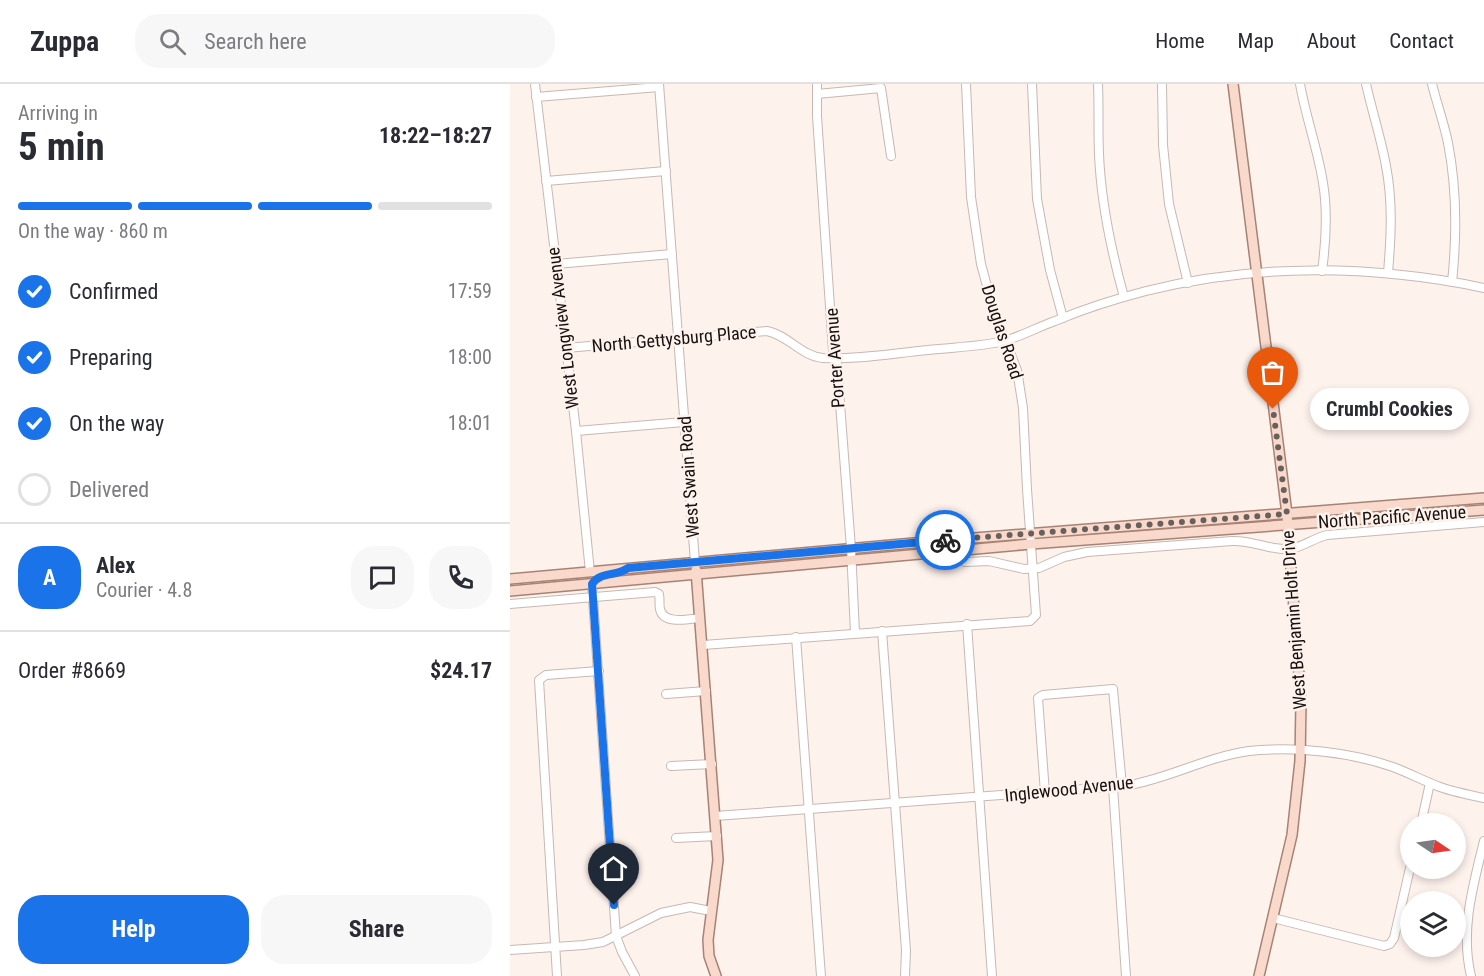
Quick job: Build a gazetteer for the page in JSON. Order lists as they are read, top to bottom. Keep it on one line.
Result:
{"streets":{"main road":["West Swain Road","North Pacific Avenue","West Benjamin Holt Drive"],"street":["West Longview Avenue","Douglas Road","North Gettysburg Place","Porter Avenue","Inglewood Avenue"]},"crossings":[["West Longview Avenue","North Gettysburg Place"],["Douglas Road","North Gettysburg Place"],["Douglas Road","North Pacific Avenue"],["North Gettysburg Place","Porter Avenue"],["North Gettysburg Place","West Swain Road"],["North Gettysburg Place","West Benjamin Holt Drive"],["Porter Avenue","North Pacific Avenue"],["West Swain Road","North Pacific Avenue"],["West Swain Road","Inglewood Avenue"],["North Pacific Avenue","West Benjamin Holt Drive"],["West Benjamin Holt Drive","Inglewood Avenue"]],"places":["Crumbl Cookies"],"north":"right","page":{"header":"Zuppa","search":"Search here","nav":["Home","Map","About","Contact"],"heading":["5 min","Arriving in","18:22–18:27"],"panel":["Alex","Courier · 4.8","Order #8669","$24.17"],"bar":"On the way · 860 m","list":[["Confirmed","17:59"],["Preparing","18:00"],["On the way","18:01"],"Delivered"],"bubble":"Crumbl Cookies","round":"A","buttons":["Help","Share"]}}
